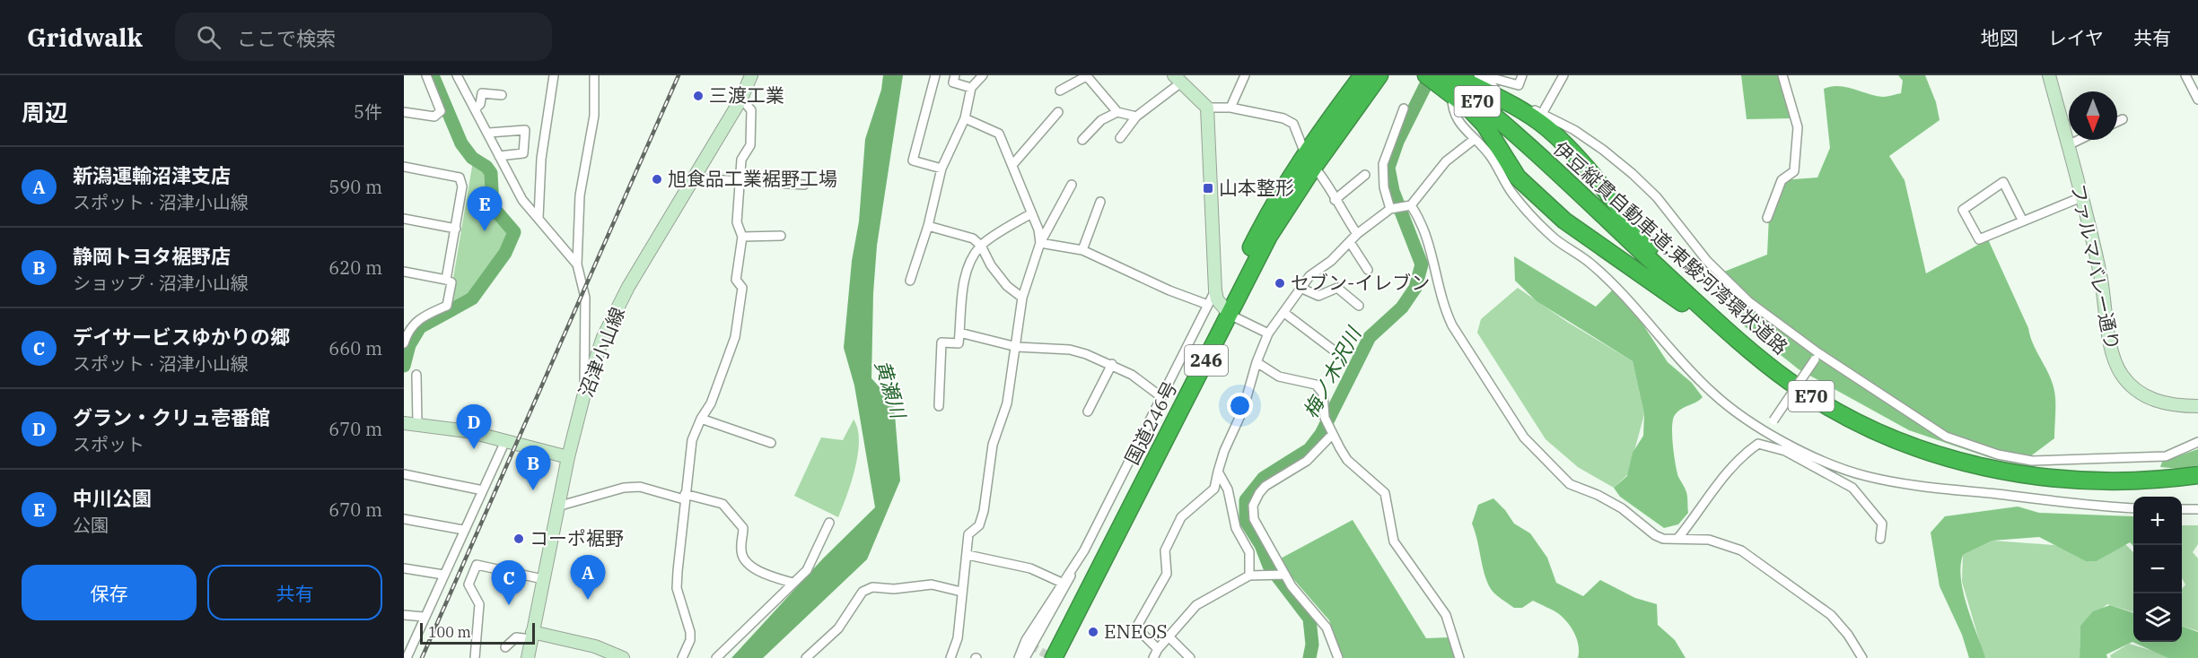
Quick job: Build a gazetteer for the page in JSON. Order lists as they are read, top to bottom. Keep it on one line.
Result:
{"streets":{"highway":["E70","伊豆縦貫自動車道;東駿河湾環状道路","246","国道246号"],"street":["ファルマバレー通り","沼津小山線"]},"water":["梅ノ木沢川","黄瀬川"],"places":{"other":["三渡工業","旭食品工業裾野工場","セブン-イレブン","コーポ裾野","ENEOS"],"transit":["山本整形"]},"scale_bar":"100 m","north":"bottom","page":{"header":"Gridwalk","search":"ここで検索","nav":["地図","レイヤ","共有"],"heading":["周辺","5件"],"list":[{"mark":"A","name":"新潟運輸沼津支店","note":"スポット · 沼津小山線","value":"590 m"},{"mark":"B","name":"静岡トヨタ裾野店","note":"ショップ · 沼津小山線","value":"620 m"},{"mark":"C","name":"デイサービスゆかりの郷","note":"スポット · 沼津小山線","value":"660 m"},{"mark":"D","name":"グラン・クリュ壱番館","note":"スポット","value":"670 m"},{"mark":"E","name":"中川公園","note":"公園","value":"670 m"}],"pins":["E","D","B","A","C"],"map_buttons":["+","−"],"buttons":["保存","共有"],"scale":"100 m"}}
